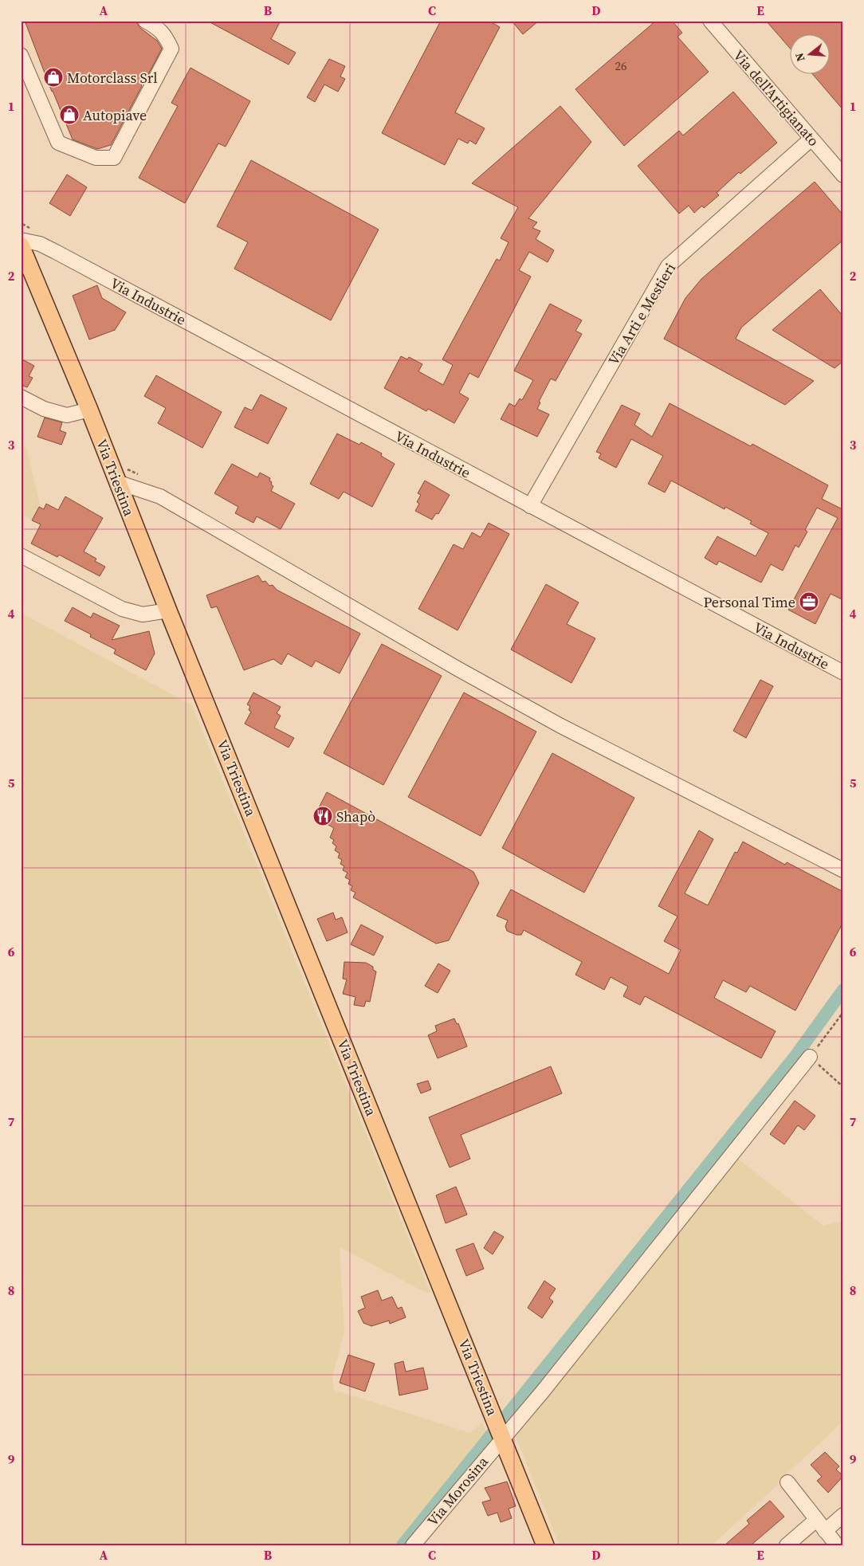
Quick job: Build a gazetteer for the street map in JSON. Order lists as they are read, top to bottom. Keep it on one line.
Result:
{"streets":{"main road":["Via Triestina"],"street":["Via dell'Artigianato","Via Industrie","Via Arti e Mestieri","Via Morosina"]},"crossings":[["Via dell'Artigianato","Via Arti e Mestieri"],["Via Industrie","Via Arti e Mestieri"],["Via Triestina","Via Morosina"]],"places":{"shop":["Motorclass Srl","Autopiave"],"office":["Personal Time"],"restaurant":["Shapò"]},"house_numbers":["26"],"north":"left","grid":{"columns":["A","B","C","D","E"],"rows":["1","2","3","4","5","6","7","8","9"]}}
